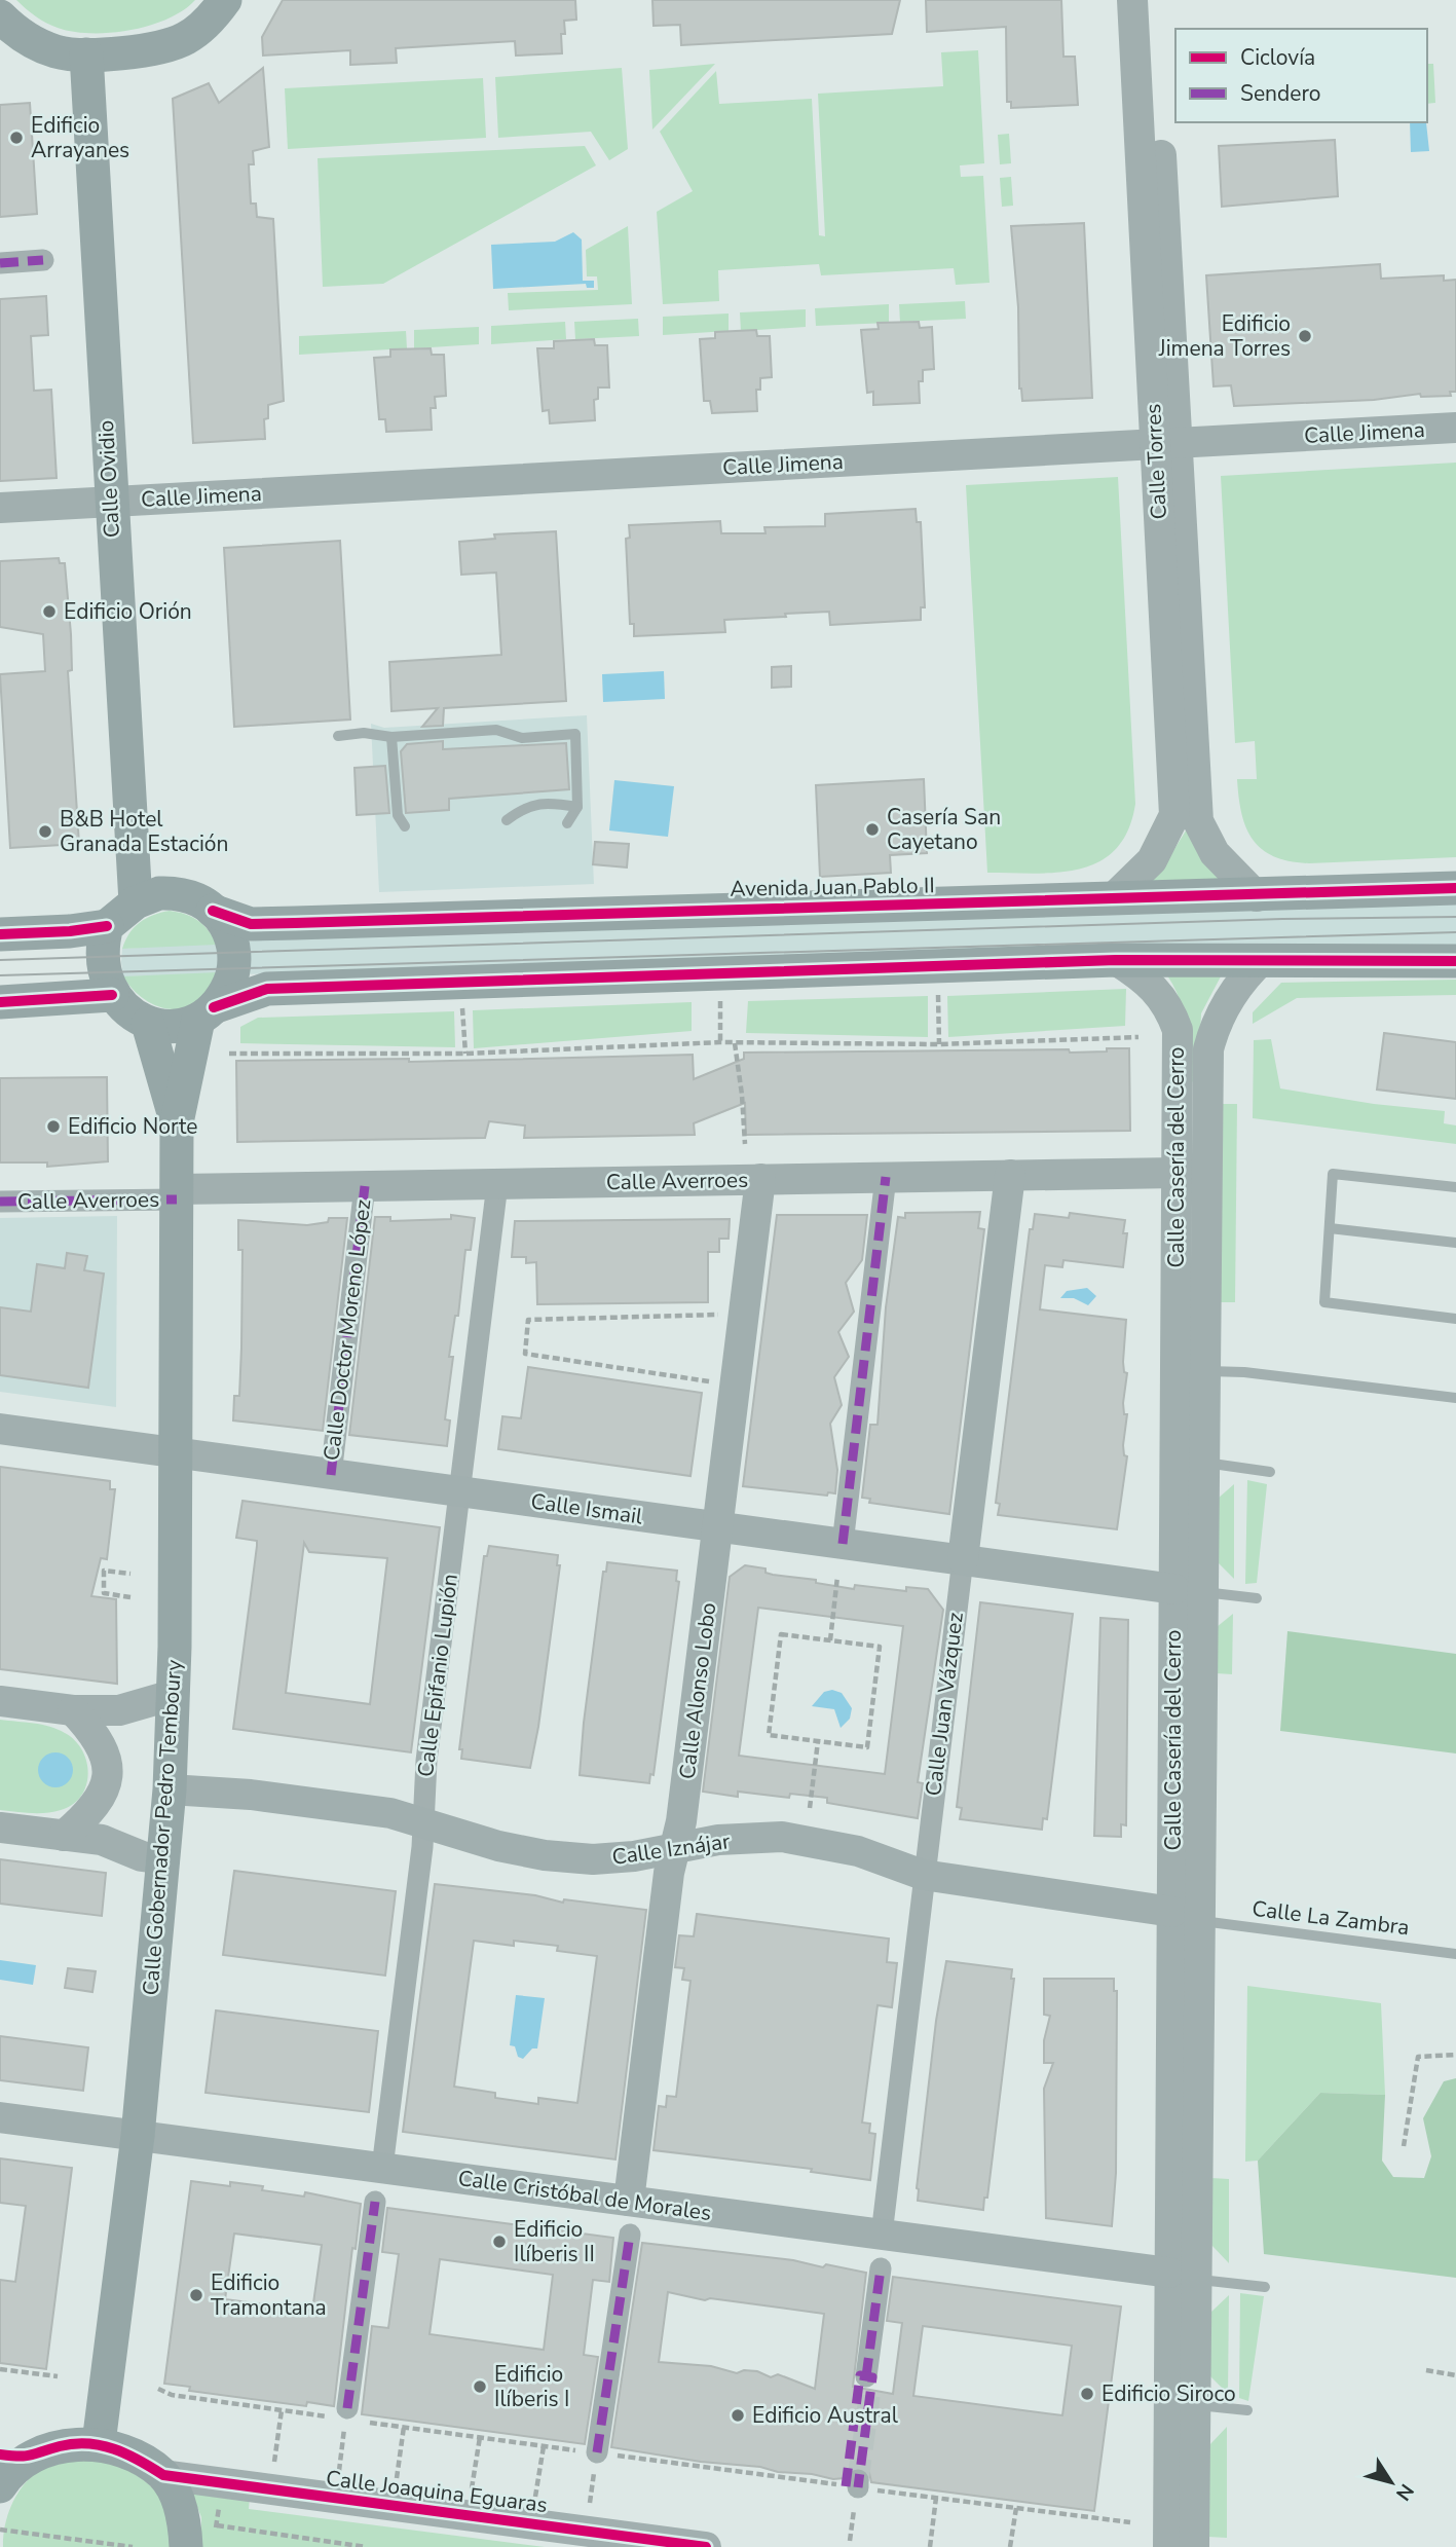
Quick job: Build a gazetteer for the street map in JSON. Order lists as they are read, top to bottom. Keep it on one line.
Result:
{"streets":{"main road":["Calle Ovidio","Avenida Juan Pablo II","Calle Gobernador Pedro Temboury"],"street":["Calle Jimena","Calle Torres","Calle Casería del Cerro","Calle Averroes","Calle Doctor Moreno López","Calle Ismail","Calle Epifanio Lupión","Calle Alonso Lobo","Calle Juan Vázquez","Calle Iznájar","Calle Cristóbal de Morales","Calle Joaquina Eguaras"],"lane":["Calle La Zambra"]},"crossings":[["Calle Jimena","Calle Torres"],["Calle Jimena","Calle Ovidio"],["Calle Torres","Avenida Juan Pablo II"],["Calle Ovidio","Avenida Juan Pablo II"],["Calle Ovidio","Calle Gobernador Pedro Temboury"],["Avenida Juan Pablo II","Calle Gobernador Pedro Temboury"],["Calle Casería del Cerro","Calle Averroes"],["Calle Casería del Cerro","Calle Ismail"],["Calle Casería del Cerro","Calle Iznájar"],["Calle Casería del Cerro","Calle La Zambra"],["Calle Casería del Cerro","Calle Cristóbal de Morales"],["Calle Averroes","Calle Doctor Moreno López"],["Calle Averroes","Calle Epifanio Lupión"],["Calle Averroes","Calle Alonso Lobo"],["Calle Averroes","Calle Juan Vázquez"],["Calle Averroes","Calle Gobernador Pedro Temboury"],["Calle Doctor Moreno López","Calle Ismail"],["Calle Ismail","Calle Epifanio Lupión"],["Calle Ismail","Calle Alonso Lobo"],["Calle Ismail","Calle Juan Vázquez"],["Calle Ismail","Calle Gobernador Pedro Temboury"],["Calle Epifanio Lupión","Calle Iznájar"],["Calle Epifanio Lupión","Calle Cristóbal de Morales"],["Calle Alonso Lobo","Calle Iznájar"],["Calle Alonso Lobo","Calle Cristóbal de Morales"],["Calle Juan Vázquez","Calle Iznájar"],["Calle Juan Vázquez","Calle Cristóbal de Morales"],["Calle Gobernador Pedro Temboury","Calle Iznájar"],["Calle Gobernador Pedro Temboury","Calle Cristóbal de Morales"],["Calle Iznájar","Calle La Zambra"]],"places":["Edificio Arrayanes","Edificio Jimena Torres","Edificio Orión","Casería San Cayetano","B&B Hotel Granada Estación","Edificio Norte","Edificio Ilíberis II","Edificio Tramontana","Edificio Ilíberis I","Edificio Siroco","Edificio Austral"],"legend":["Ciclovía","Sendero"],"north":"bottom right"}
